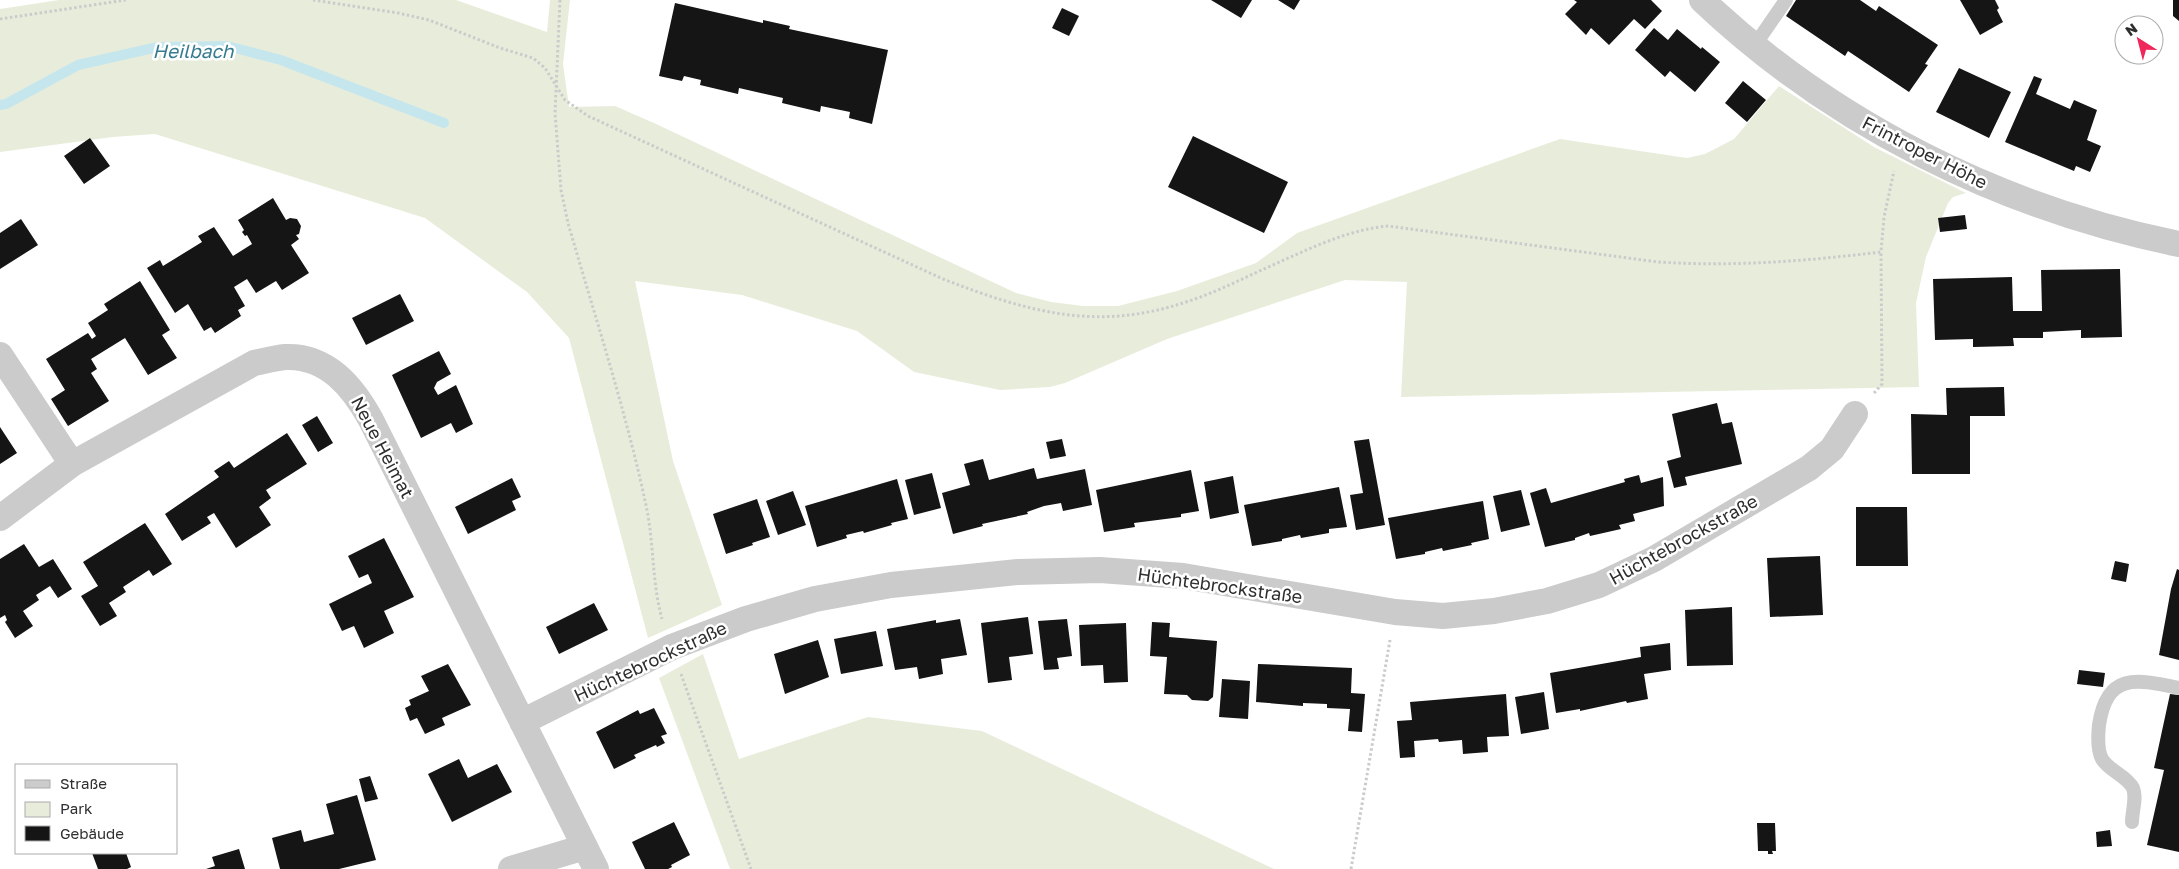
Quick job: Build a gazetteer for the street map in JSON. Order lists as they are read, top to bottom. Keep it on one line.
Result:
{"streets":{"street":["Frintroper Höhe","Neue Heimat","Hüchtebrockstraße"]},"crossings":[["Neue Heimat","Hüchtebrockstraße"]],"water":["Heilbach"],"legend":["Straße","Park","Gebäude"],"north":"top left"}
